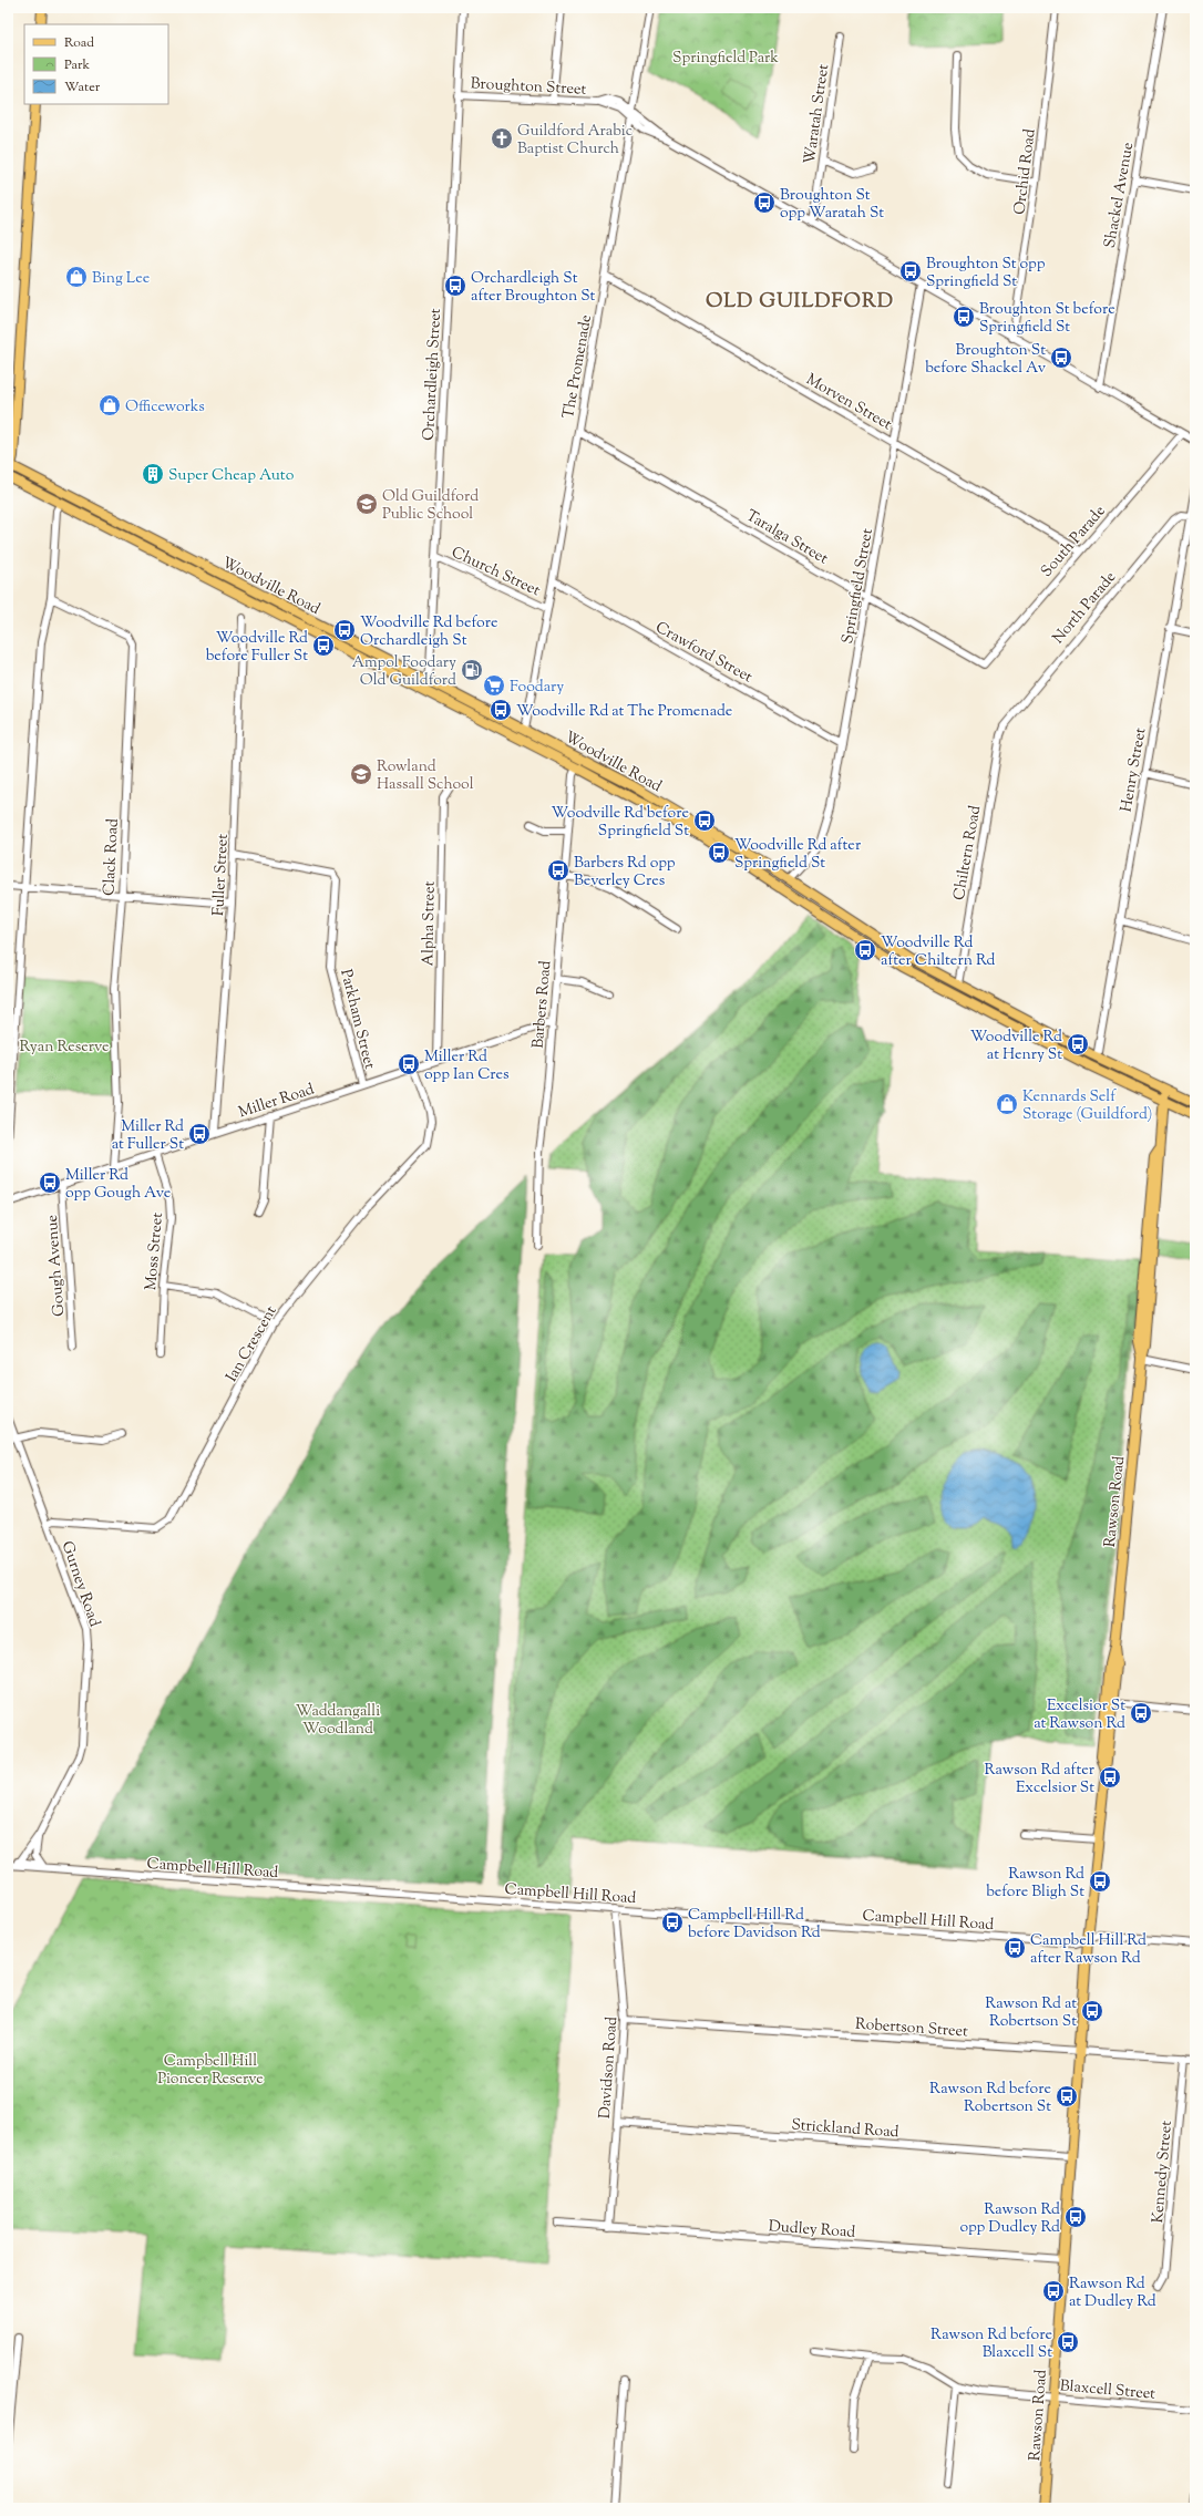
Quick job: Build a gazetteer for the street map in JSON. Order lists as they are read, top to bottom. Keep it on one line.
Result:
{"streets":{"main road":["Woodville Road","Rawson Road"],"street":["Broughton Street","Waratah Street","Orchid Road","Shackel Avenue","The Promenade","Orchardleigh Street","Morven Street","Taralga Street","South Parade","Church Street","Springfield Street","North Parade","Crawford Street","Henry Street","Chiltern Road","Clack Road","Fuller Street","Alpha Street","Barbers Road","Parkham Street","Miller Road","Moss Street","Gough Avenue","Ian Crescent","Gurney Road","Campbell Hill Road","Robertson Street","Davidson Road","Strickland Road","Kennedy Street","Dudley Road","Blaxcell Street"]},"crossings":[["Broughton Street","Waratah Street"],["Broughton Street","Orchid Road"],["Broughton Street","Shackel Avenue"],["Broughton Street","The Promenade"],["Broughton Street","Orchardleigh Street"],["Broughton Street","South Parade"],["Broughton Street","Springfield Street"],["The Promenade","Morven Street"],["The Promenade","Taralga Street"],["The Promenade","Church Street"],["The Promenade","Woodville Road"],["The Promenade","Crawford Street"],["Orchardleigh Street","Church Street"],["Orchardleigh Street","Woodville Road"],["Morven Street","South Parade"],["Morven Street","Springfield Street"],["Taralga Street","South Parade"],["Taralga Street","Springfield Street"],["Woodville Road","Springfield Street"],["Woodville Road","Henry Street"],["Woodville Road","Chiltern Road"],["Woodville Road","Barbers Road"],["Woodville Road","Rawson Road"],["Springfield Street","Crawford Street"],["North Parade","Henry Street"],["North Parade","Chiltern Road"],["Clack Road","Miller Road"],["Fuller Street","Parkham Street"],["Fuller Street","Miller Road"],["Alpha Street","Miller Road"],["Barbers Road","Miller Road"],["Parkham Street","Miller Road"],["Miller Road","Moss Street"],["Miller Road","Gough Avenue"],["Miller Road","Ian Crescent"],["Ian Crescent","Gurney Road"],["Rawson Road","Campbell Hill Road"],["Rawson Road","Robertson Street"],["Rawson Road","Strickland Road"],["Rawson Road","Dudley Road"],["Rawson Road","Blaxcell Street"],["Gurney Road","Campbell Hill Road"],["Campbell Hill Road","Davidson Road"],["Robertson Street","Davidson Road"],["Robertson Street","Kennedy Street"],["Davidson Road","Strickland Road"],["Davidson Road","Dudley Road"]],"districts":["OLD GUILDFORD"],"parks":["Springfield Park","Ryan Reserve","Waddangalli Woodland","Campbell Hill Pioneer Reserve"],"places":{"church":["Guildford Arabic Baptist Church"],"bus stop":["Broughton St opp Waratah St","Broughton St opp Springfield St","Orchardleigh St after Broughton St","Broughton St before Springfield St","Broughton St before Shackel Av","Woodville Rd before Orchardleigh St","Woodville Rd before Fuller St","Woodville Rd at The Promenade","Woodville Rd before Springfield St","Woodville Rd after Springfield St","Barbers Rd opp Beverley Cres","Woodville Rd after Chiltern Rd","Woodville Rd at Henry St","Miller Rd opp Ian Cres","Miller Rd at Fuller St","Miller Rd opp Gough Ave","Excelsior St at Rawson Rd","Rawson Rd after Excelsior St","Rawson Rd before Bligh St","Campbell Hill Rd before Davidson Rd","Campbell Hill Rd after Rawson Rd","Rawson Rd at Robertson St","Rawson Rd before Robertson St","Rawson Rd opp Dudley Rd","Rawson Rd at Dudley Rd","Rawson Rd before Blaxcell St"],"shop":["Bing Lee","Officeworks","Kennards Self Storage (Guildford)"],"building":["Super Cheap Auto"],"school or university":["Old Guildford Public School","Rowland Hassall School"],"fuel station":["Ampol Foodary Old Guildford"],"supermarket":["Foodary"]},"legend":["Road","Park","Water"]}
